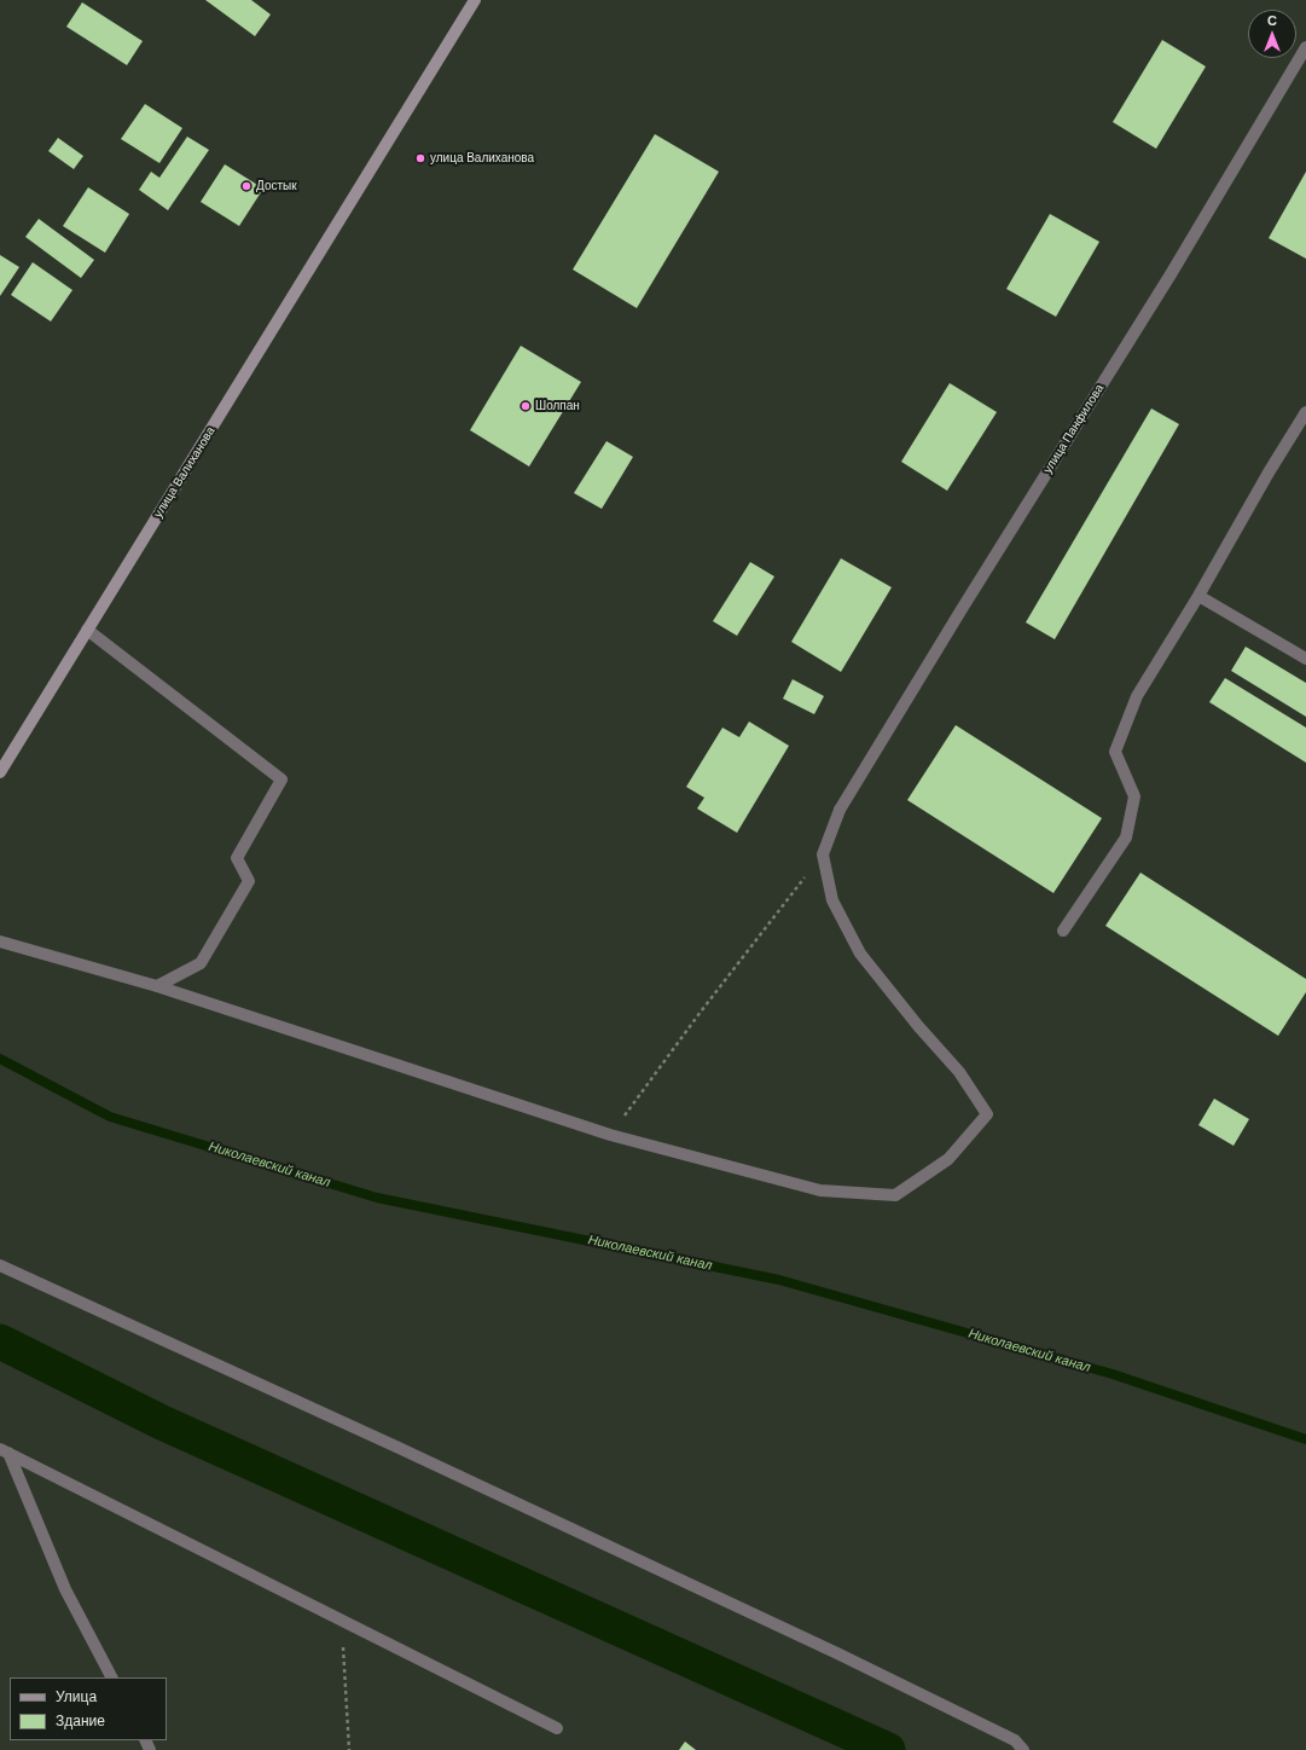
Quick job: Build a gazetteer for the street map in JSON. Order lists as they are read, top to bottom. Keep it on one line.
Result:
{"streets":{"main road":["улица Валиханова"],"street":["улица Панфилова"]},"water":["Николаевский канал"],"places":["улица Валиханова","Достык","Шолпан"],"legend":["Улица","Здание"],"north":"top"}
